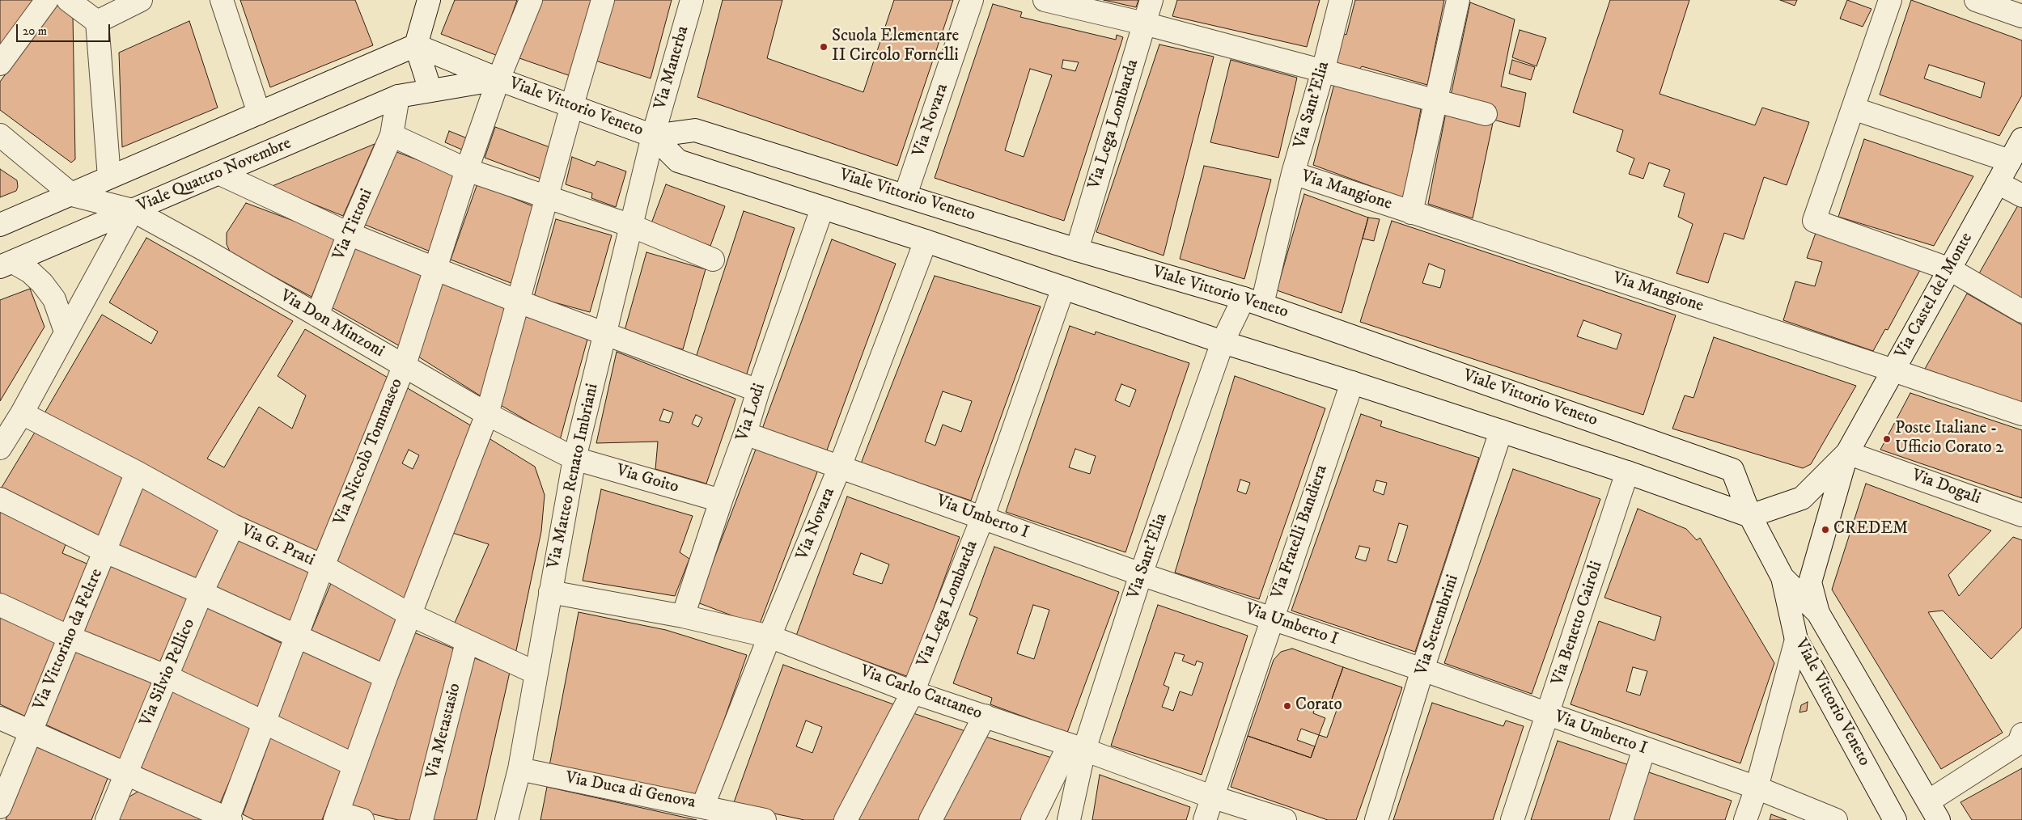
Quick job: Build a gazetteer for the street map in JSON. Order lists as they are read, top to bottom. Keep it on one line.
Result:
{"streets":{"street":["Via Manerba","Via Sant'Elia","Viale Vittorio Veneto","Via Novara","Via Lega Lombarda","Viale Quattro Novembre","Via Mangione","Via Tittoni","Via Castel del Monte","Via Don Minzoni","Via Lodi","Via Niccolò Tommaseo","Via Matteo Renato Imbriani","Via Goito","Via Dogali","Via Umberto I","Via Fratelli Bandiera","Via G. Prati","Via Benetto Cairoli","Via Settembrini","Via Vittorino da Feltre","Via Silvio Pellico","Via Carlo Cattaneo","Via Metastasio","Via Duca di Genova"]},"crossings":[["Via Manerba","Viale Vittorio Veneto"],["Via Manerba","Via Matteo Renato Imbriani"],["Via Sant'Elia","Viale Vittorio Veneto"],["Via Sant'Elia","Via Mangione"],["Via Sant'Elia","Via Umberto I"],["Via Sant'Elia","Via Carlo Cattaneo"],["Viale Vittorio Veneto","Via Novara"],["Viale Vittorio Veneto","Via Lega Lombarda"],["Viale Vittorio Veneto","Viale Quattro Novembre"],["Viale Vittorio Veneto","Via Castel del Monte"],["Viale Vittorio Veneto","Via Lodi"],["Viale Vittorio Veneto","Via Niccolò Tommaseo"],["Viale Vittorio Veneto","Via Matteo Renato Imbriani"],["Viale Vittorio Veneto","Via Fratelli Bandiera"],["Viale Vittorio Veneto","Via Benetto Cairoli"],["Viale Vittorio Veneto","Via Settembrini"],["Via Novara","Via Umberto I"],["Via Novara","Via Carlo Cattaneo"],["Via Novara","Via Duca di Genova"],["Via Lega Lombarda","Via Umberto I"],["Via Lega Lombarda","Via Carlo Cattaneo"],["Viale Quattro Novembre","Via Tittoni"],["Viale Quattro Novembre","Via Don Minzoni"],["Via Mangione","Via Castel del Monte"],["Via Tittoni","Via Don Minzoni"],["Via Castel del Monte","Via Dogali"],["Via Don Minzoni","Via Niccolò Tommaseo"],["Via Don Minzoni","Via Matteo Renato Imbriani"],["Via Don Minzoni","Via Goito"],["Via Lodi","Via Goito"],["Via Lodi","Via Umberto I"],["Via Lodi","Via Carlo Cattaneo"],["Via Niccolò Tommaseo","Via G. Prati"],["Via Matteo Renato Imbriani","Via Goito"],["Via Matteo Renato Imbriani","Via G. Prati"],["Via Matteo Renato Imbriani","Via Carlo Cattaneo"],["Via Matteo Renato Imbriani","Via Duca di Genova"],["Via Umberto I","Via Fratelli Bandiera"],["Via Umberto I","Via Benetto Cairoli"],["Via Umberto I","Via Settembrini"],["Via Fratelli Bandiera","Via Carlo Cattaneo"],["Via G. Prati","Via Vittorino da Feltre"],["Via G. Prati","Via Silvio Pellico"],["Via G. Prati","Via Metastasio"]],"places":["Scuola Elementare II Circolo Fornelli","Poste Italiane - Ufficio Corato 2","CREDEM","Corato"],"scale_bar":"20 m"}
